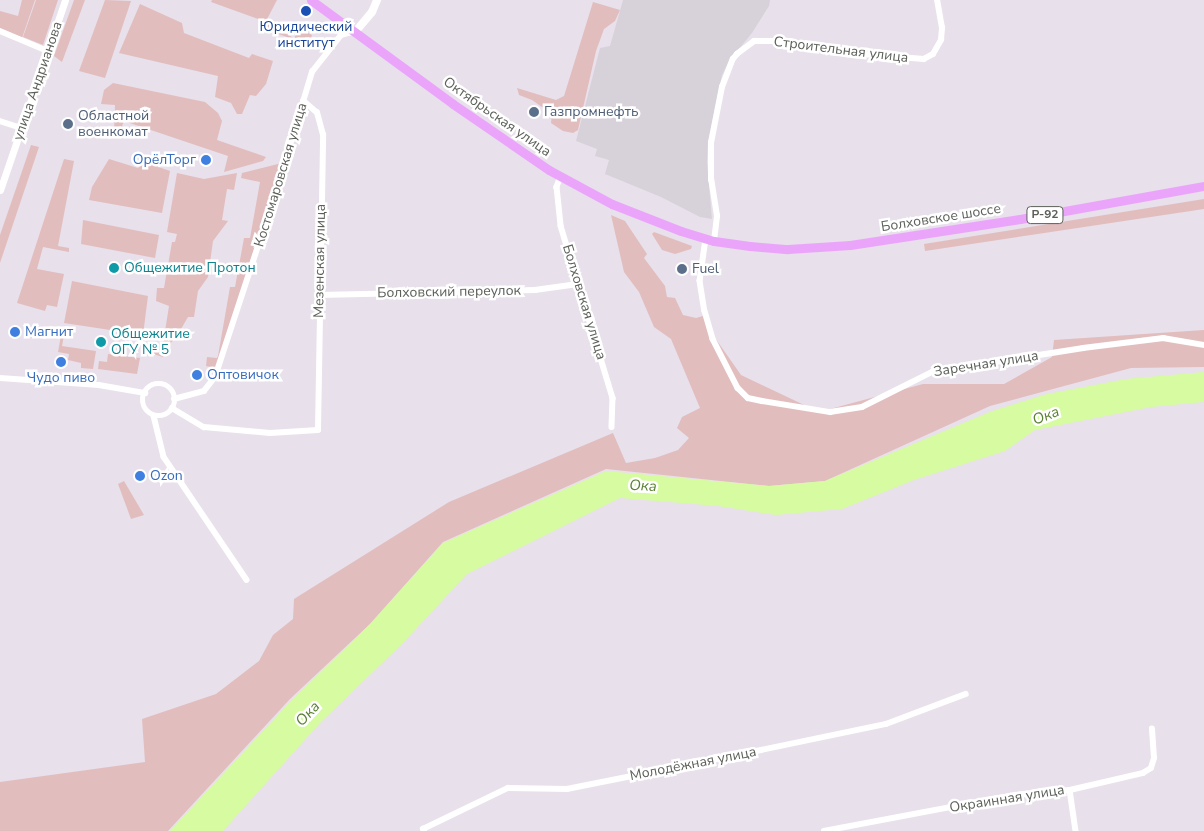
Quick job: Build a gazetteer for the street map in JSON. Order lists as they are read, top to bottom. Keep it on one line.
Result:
{"streets":{"main road":["Октябрьская улица","Р-92","Болховское шоссе"],"street":["Строительная улица","улица Андрианова","Костомаровская улица","Мезенская улица","Болховский переулок","Болховская улица","Заречная улица","Молодёжная улица","Окраинная улица"]},"crossings":[["Строительная улица","Болховское шоссе"],["Строительная улица","Заречная улица"],["Октябрьская улица","Костомаровская улица"],["Октябрьская улица","Болховское шоссе"],["Октябрьская улица","Болховская улица"],["Костомаровская улица","Мезенская улица"],["Болховское шоссе","Заречная улица"],["Мезенская улица","Болховский переулок"],["Болховский переулок","Болховская улица"]],"water":["Ока"],"places":["Юридический институт","Газпромнефть","Областной военкомат","ОрёлТорг","Общежитие Протон","Fuel","Магнит","Общежитие ОГУ № 5","Чудо пиво","Оптовичок","Ozon"]}
